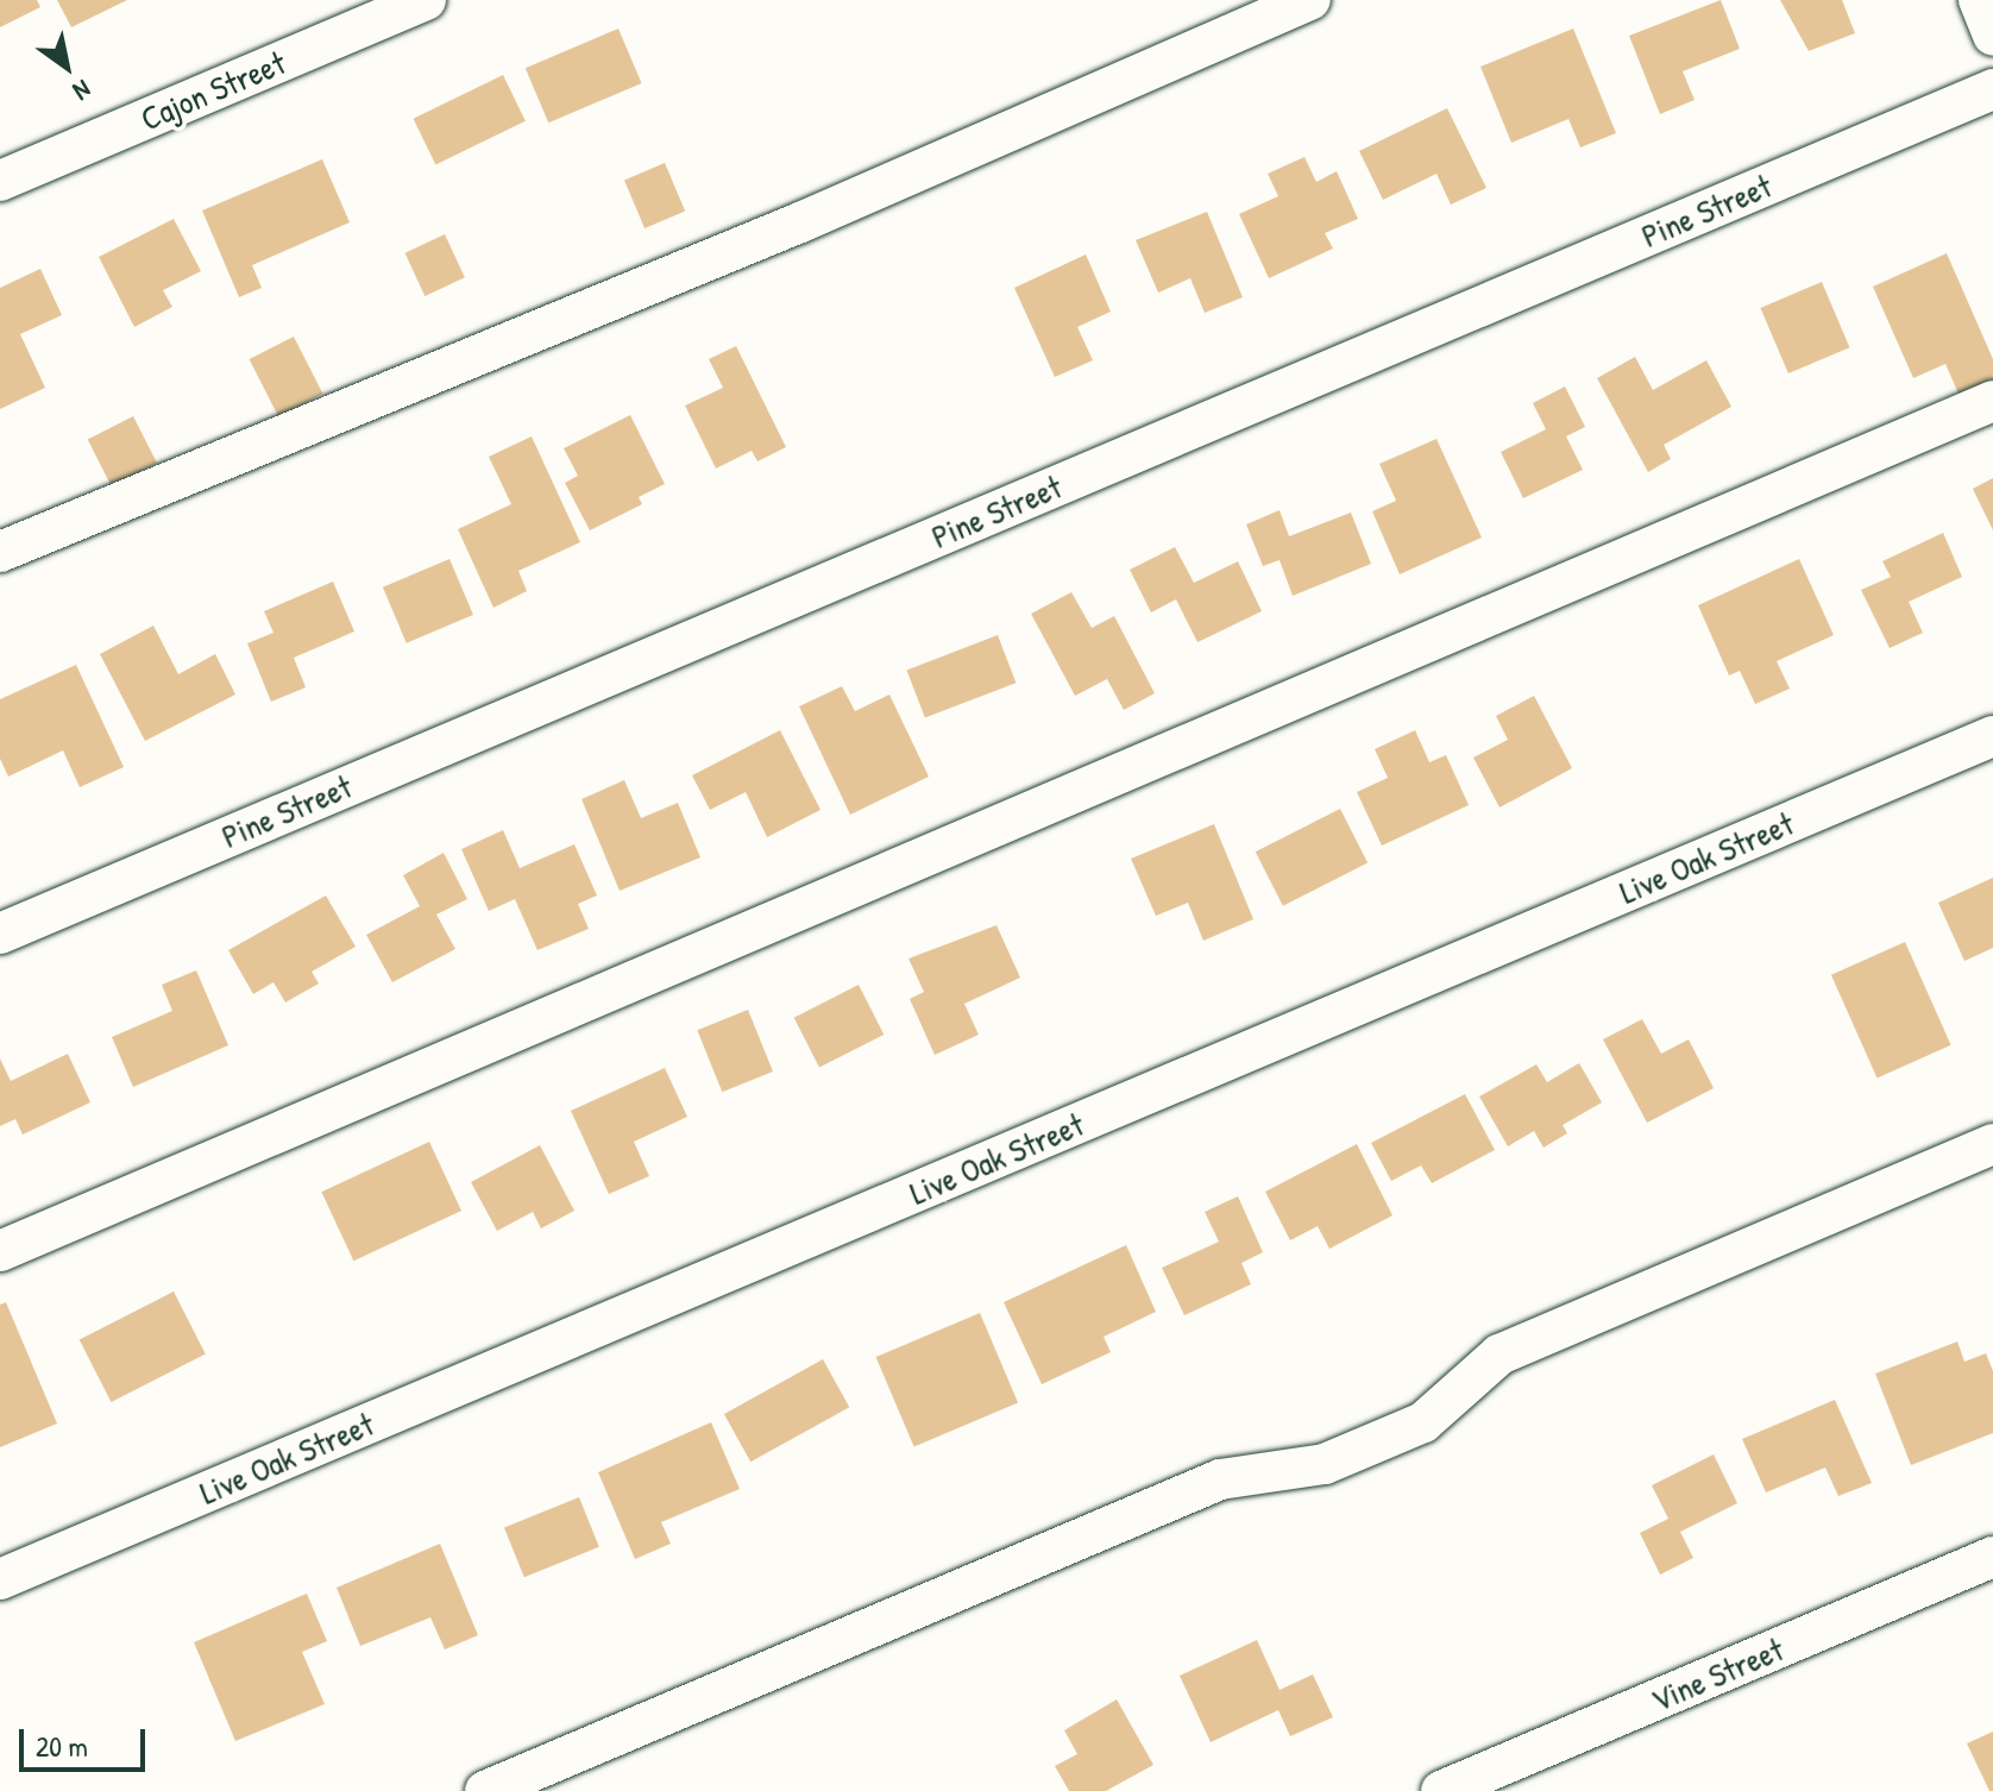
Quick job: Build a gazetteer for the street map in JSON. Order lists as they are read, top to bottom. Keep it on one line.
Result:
{"streets":{"street":["Cajon Street","Pine Street","Live Oak Street","Vine Street"]},"scale_bar":"20 m","north":"bottom right"}
